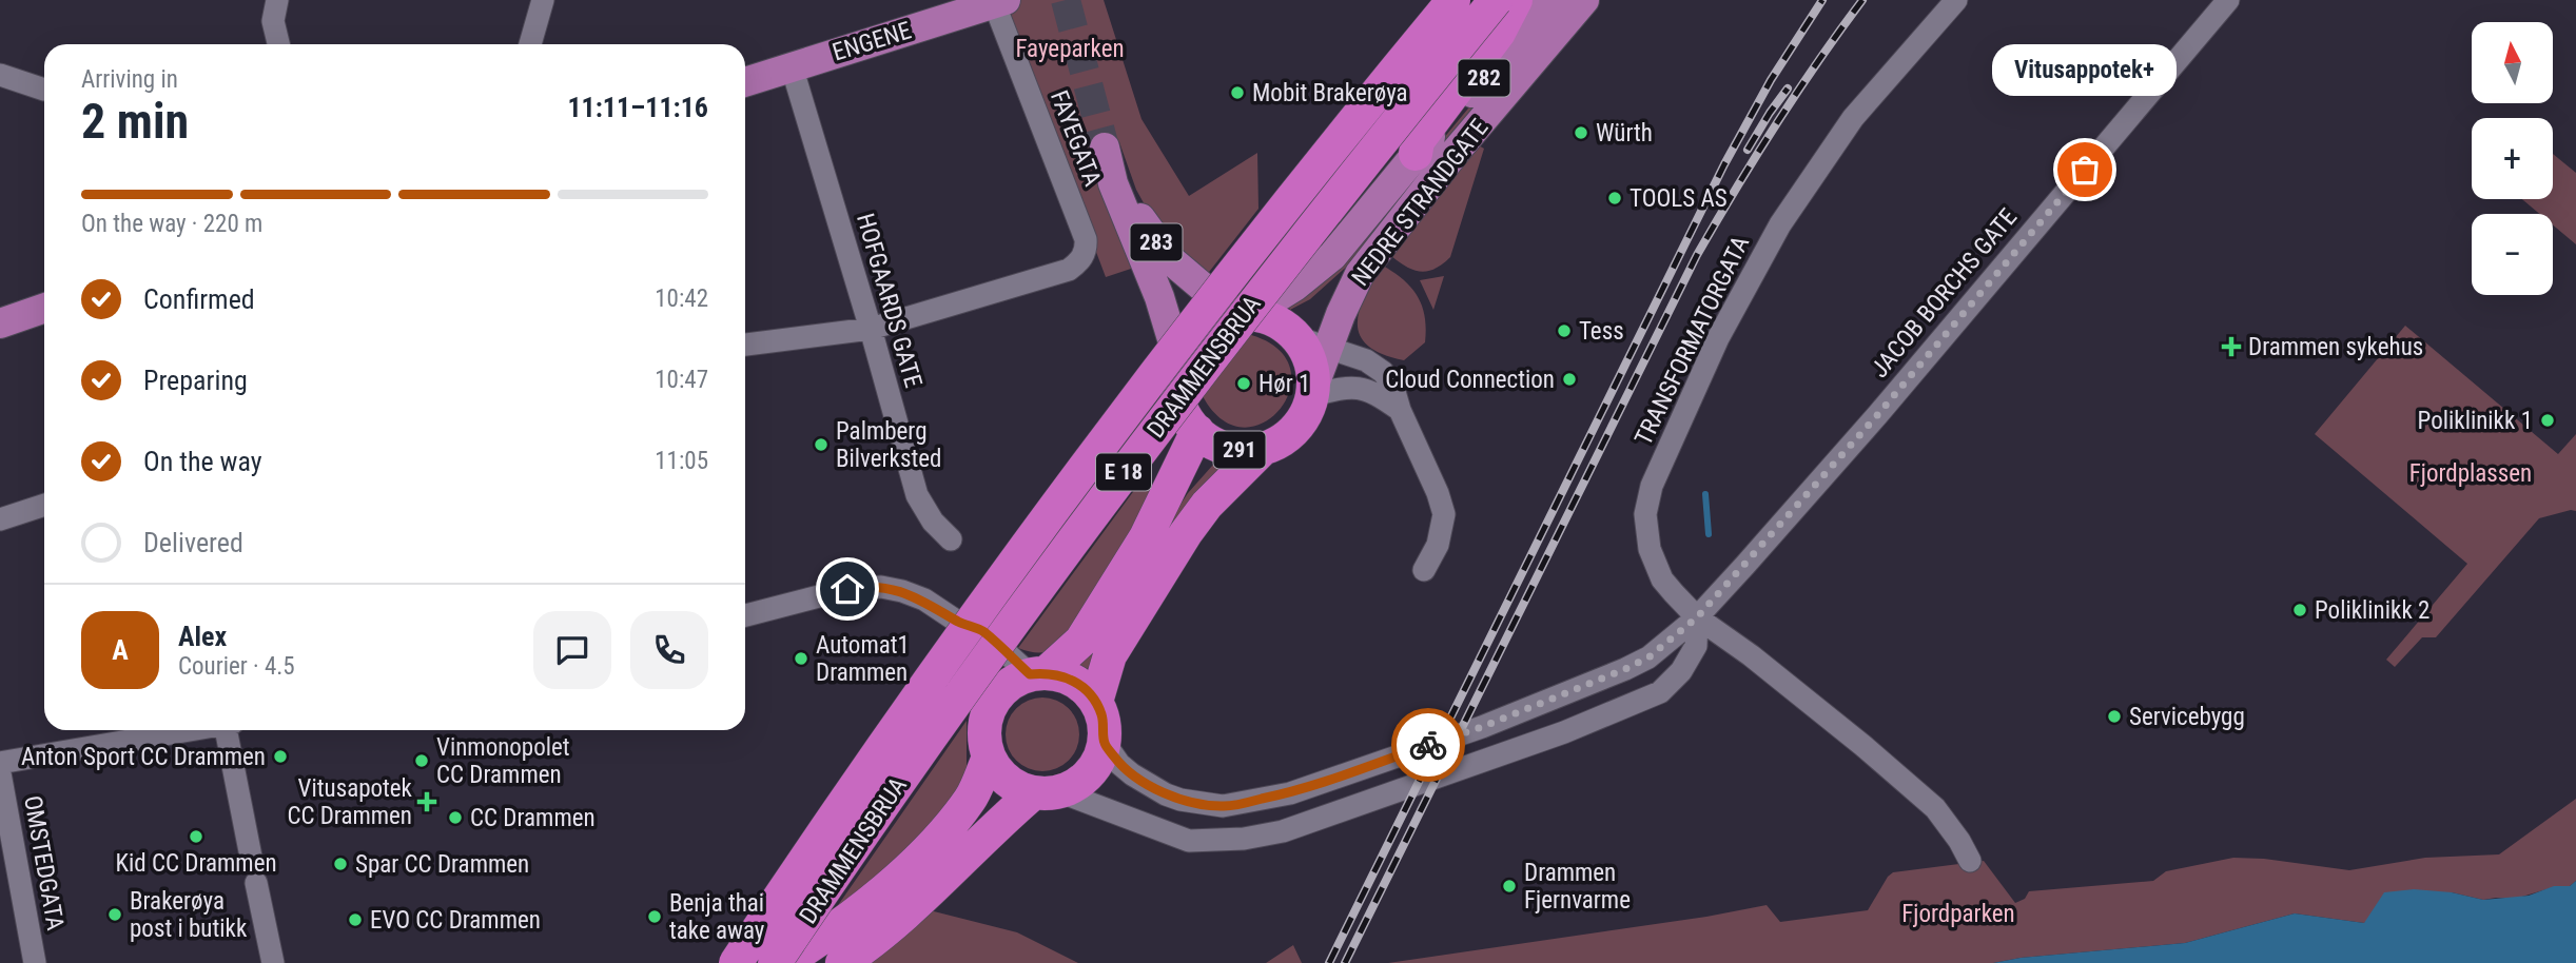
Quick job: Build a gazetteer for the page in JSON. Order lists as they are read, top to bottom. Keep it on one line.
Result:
{"streets":{"highway":["DRAMMENSBRUA","291","E 18"],"main road":["ENGENE","282","NEDRE STRANDGATE","283"],"street":["FAYEGATA","JACOB BORCHS GATE","HOFGAARDS GATE","TRANSFORMATORGATA","OMSTEDGATA"]},"crossings":[["ENGENE","FAYEGATA"],["ENGENE","HOFGAARDS GATE"],["FAYEGATA","HOFGAARDS GATE"],["NEDRE STRANDGATE","283"],["NEDRE STRANDGATE","291"],["283","291"],["JACOB BORCHS GATE","TRANSFORMATORGATA"],["JACOB BORCHS GATE","291"]],"parks":["Fayeparken","Fjordplassen","Fjordparken"],"places":{"other":["Mobit Brakerøya","Würth","Vitusappotek+","TOOLS AS","Tess","Cloud Connection","Hør 1","Poliklinikk 1","Palmberg Bilverksted","Poliklinikk 2","Automat1 Drammen","Servicebygg","Anton Sport CC Drammen","Vinmonopolet CC Drammen","CC Drammen","Kid CC Drammen","Spar CC Drammen","Drammen Fjernvarme","Brakerøya post i butikk","Benja thai take away","EVO CC Drammen"],"health":["Drammen sykehus","Vitusapotek CC Drammen"]},"north":"top","page":{"map_buttons":["+","−"],"bubble":"Vitusappotek+","heading":["2 min","Arriving in","11:11–11:16"],"panel":["Alex","Courier · 4.5"],"bar":"On the way · 220 m","list":[["Confirmed","10:42"],["Preparing","10:47"],["On the way","11:05"],"Delivered"],"round":"A"}}
